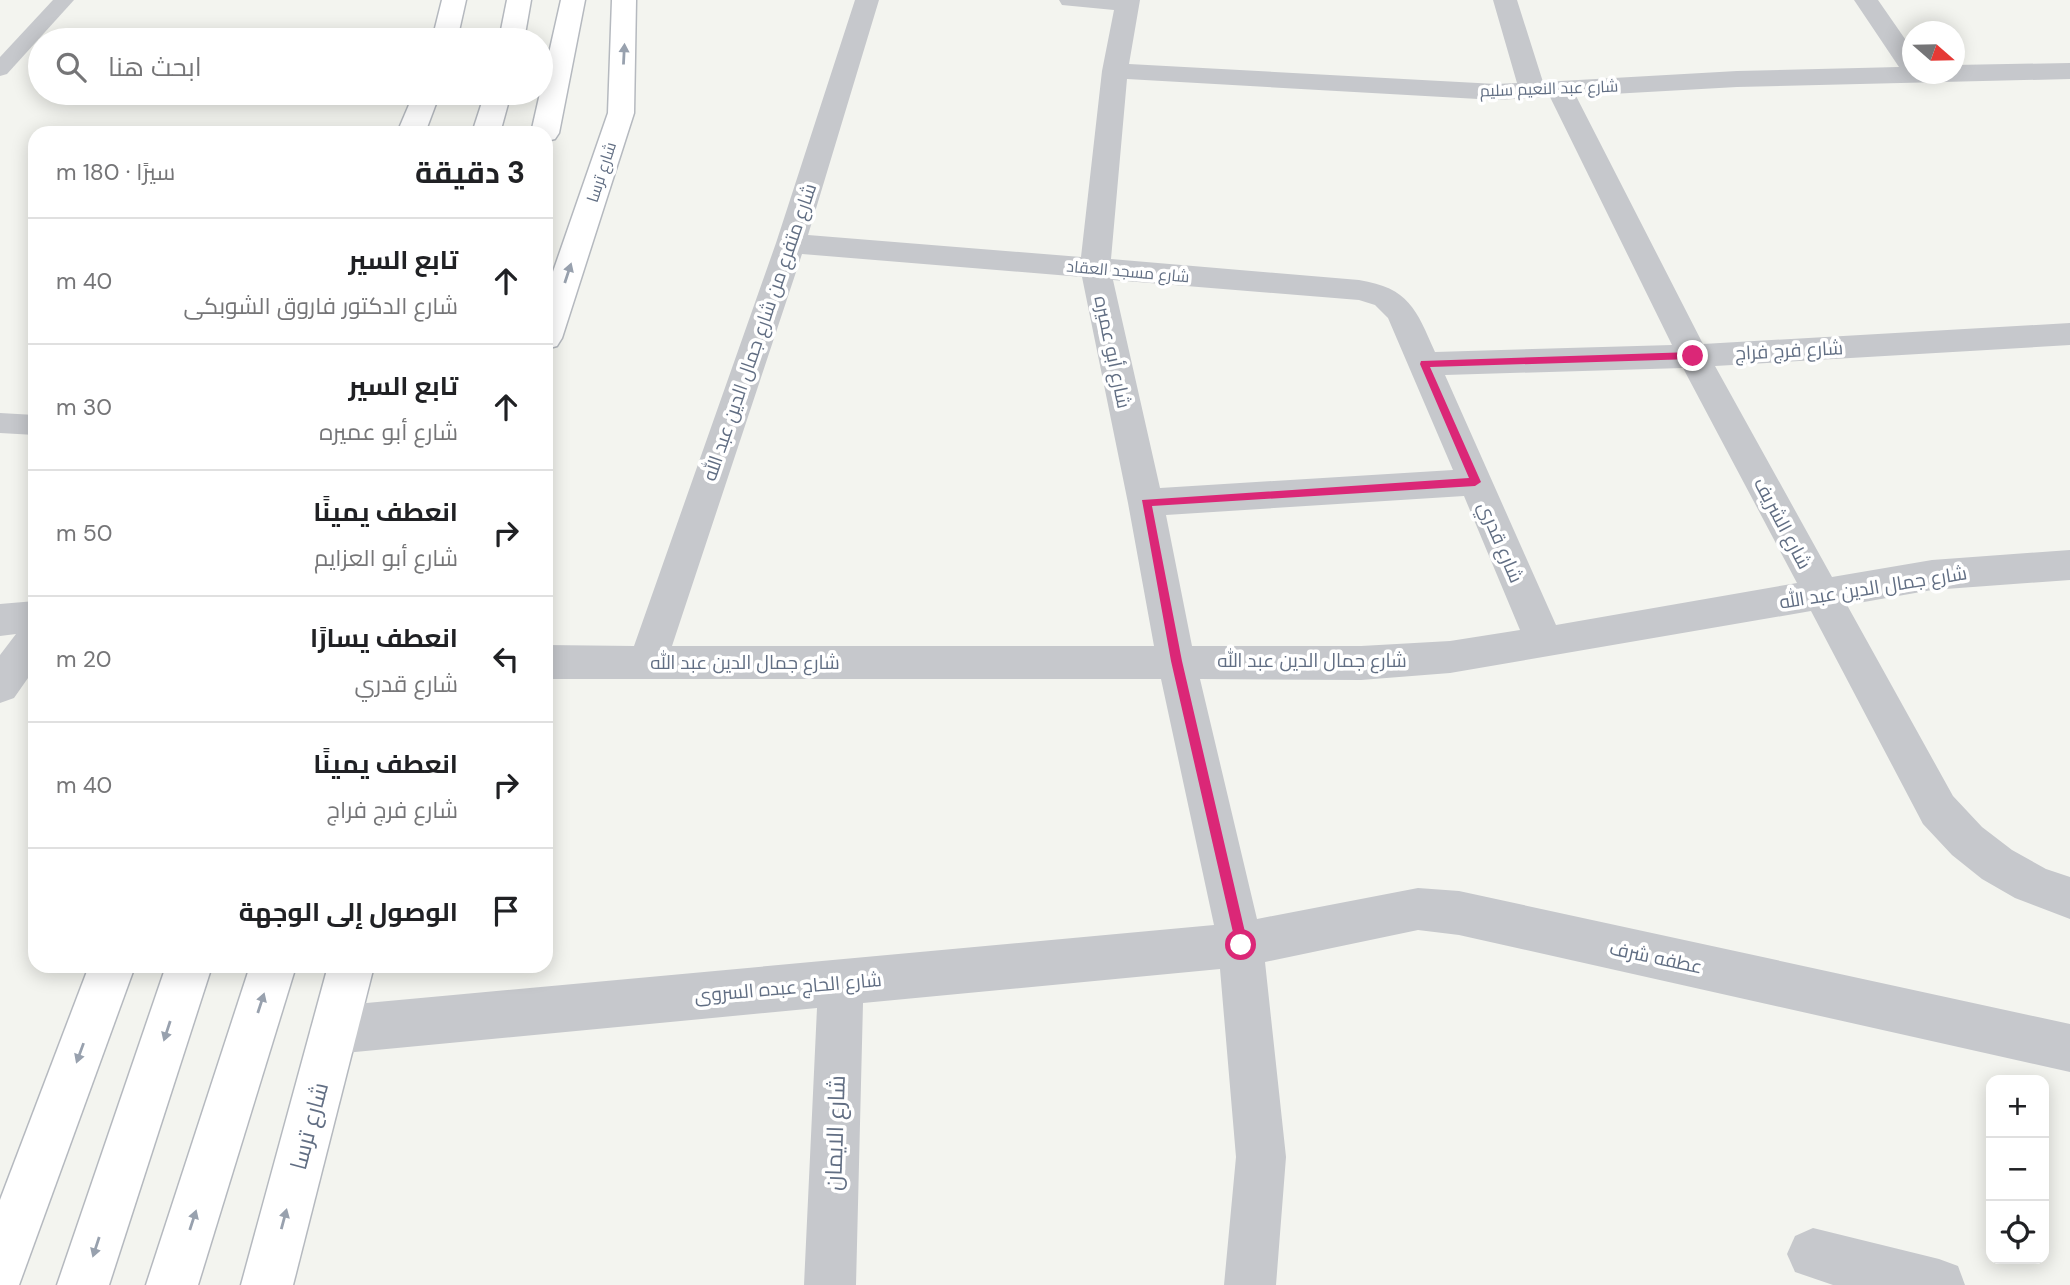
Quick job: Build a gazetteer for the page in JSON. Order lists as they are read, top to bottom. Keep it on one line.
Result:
{"streets":{"main road":["شارع ترسا"],"street":["شارع عبد النعيم سليم","شارع مسجد العقاد","شارع متفرع من شارع جمال الدين عبد الله","شارع فرج فراج","شارع أبو عميره","شارع الشريف","شارع قدري","شارع جمال الدين عبد الله","عطفه شرف","شارع الحاج عبده السروى","شارع الايمان"]},"crossings":[["شارع عبد النعيم سليم","شارع أبو عميره"],["شارع عبد النعيم سليم","شارع الشريف"],["شارع ترسا","شارع الحاج عبده السروى"],["شارع مسجد العقاد","شارع متفرع من شارع جمال الدين عبد الله"],["شارع مسجد العقاد","شارع فرج فراج"],["شارع مسجد العقاد","شارع أبو عميره"],["شارع مسجد العقاد","شارع قدري"],["شارع متفرع من شارع جمال الدين عبد الله","شارع جمال الدين عبد الله"],["شارع فرج فراج","شارع الشريف"],["شارع فرج فراج","شارع قدري"],["شارع أبو عميره","شارع جمال الدين عبد الله"],["شارع أبو عميره","عطفه شرف"],["شارع أبو عميره","شارع الحاج عبده السروى"],["شارع الشريف","شارع جمال الدين عبد الله"],["شارع قدري","شارع جمال الدين عبد الله"],["عطفه شرف","شارع الحاج عبده السروى"],["شارع الحاج عبده السروى","شارع الايمان"]],"north":"right","page":{"search":"ابحث هنا","heading":["3 دقيقة","سيرًا · 180 m"],"list":[["تابع السير","شارع الدكتور فاروق الشوبكى","40 m"],["تابع السير","شارع أبو عميره","30 m"],["انعطف يمينًا","شارع أبو العزايم","50 m"],["انعطف يسارًا","شارع قدري","20 m"],["انعطف يمينًا","شارع فرج فراج","40 m"],"الوصول إلى الوجهة"],"map_buttons":["+","−"]}}
